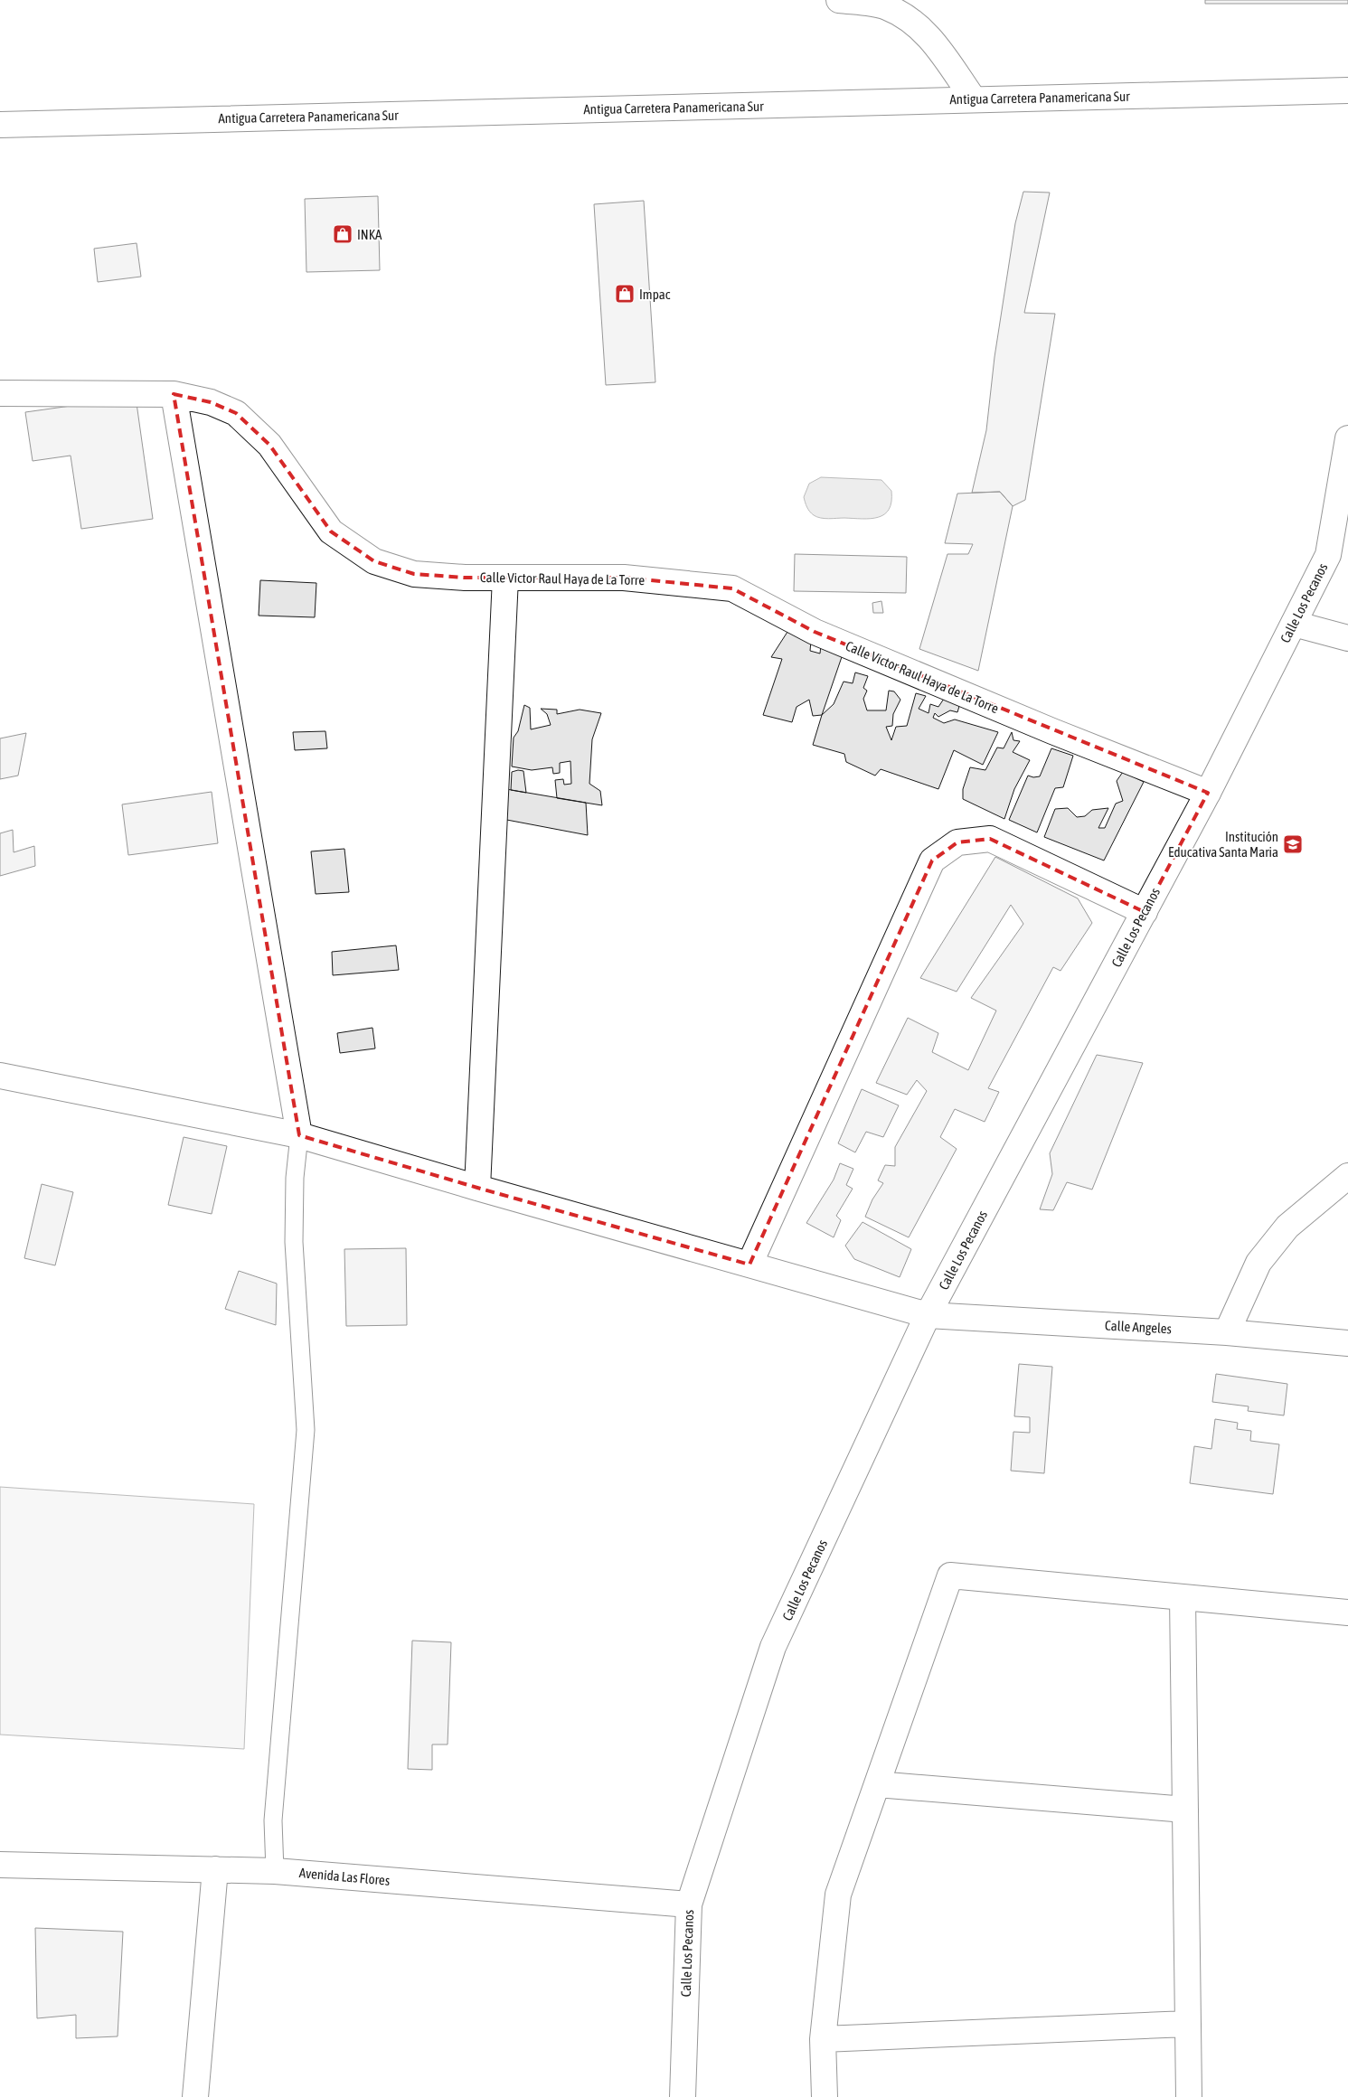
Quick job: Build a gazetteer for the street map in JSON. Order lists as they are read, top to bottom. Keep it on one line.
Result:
{"streets":{"main road":["Antigua Carretera Panamericana Sur","Calle Victor Raul Haya de La Torre","Calle Los Pecanos","Calle Angeles","Avenida Las Flores"]},"crossings":[["Calle Victor Raul Haya de La Torre","Calle Los Pecanos"],["Calle Los Pecanos","Calle Angeles"],["Calle Los Pecanos","Avenida Las Flores"]],"places":{"shop":["INKA","Impac"],"school or university":["Institución Educativa Santa Maria"]}}
